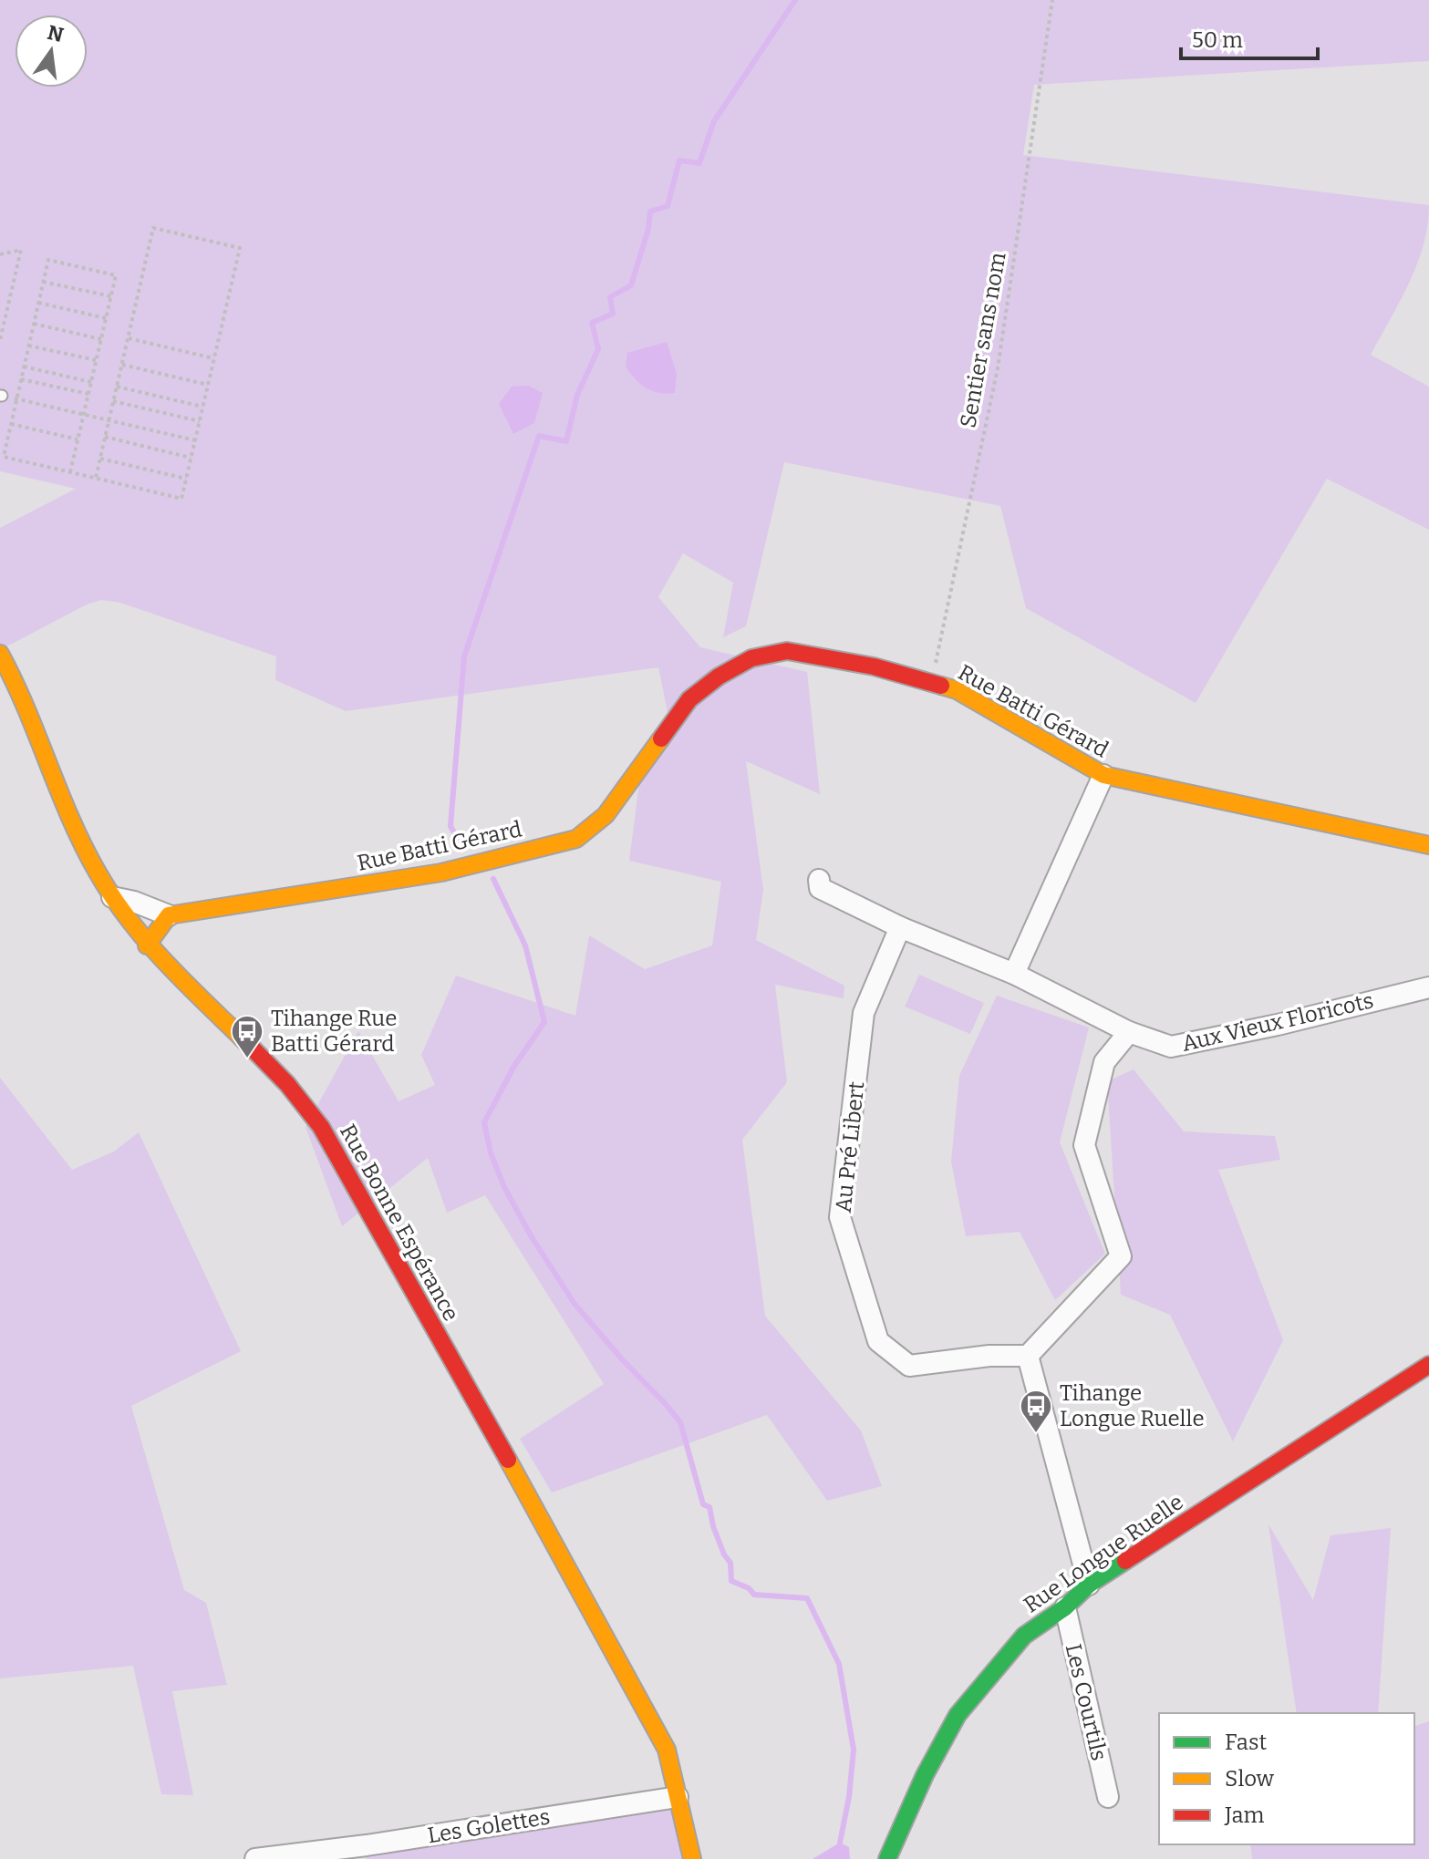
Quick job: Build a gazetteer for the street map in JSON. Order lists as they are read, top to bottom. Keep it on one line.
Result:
{"streets":{"street":["Rue Batti Gérard","Aux Vieux Floricots","Au Pré Libert","Rue Bonne Espérance","Rue Longue Ruelle","Les Courtils","Les Golettes"],"path":["Sentier sans nom"]},"crossings":[["Sentier sans nom","Rue Batti Gérard"],["Rue Bonne Espérance","Les Golettes"],["Rue Longue Ruelle","Les Courtils"]],"places":{"bus stop":["Tihange Rue Batti Gérard","Tihange Longue Ruelle"]},"legend":["Fast","Slow","Jam"],"scale_bar":"50 m","north":"top"}
